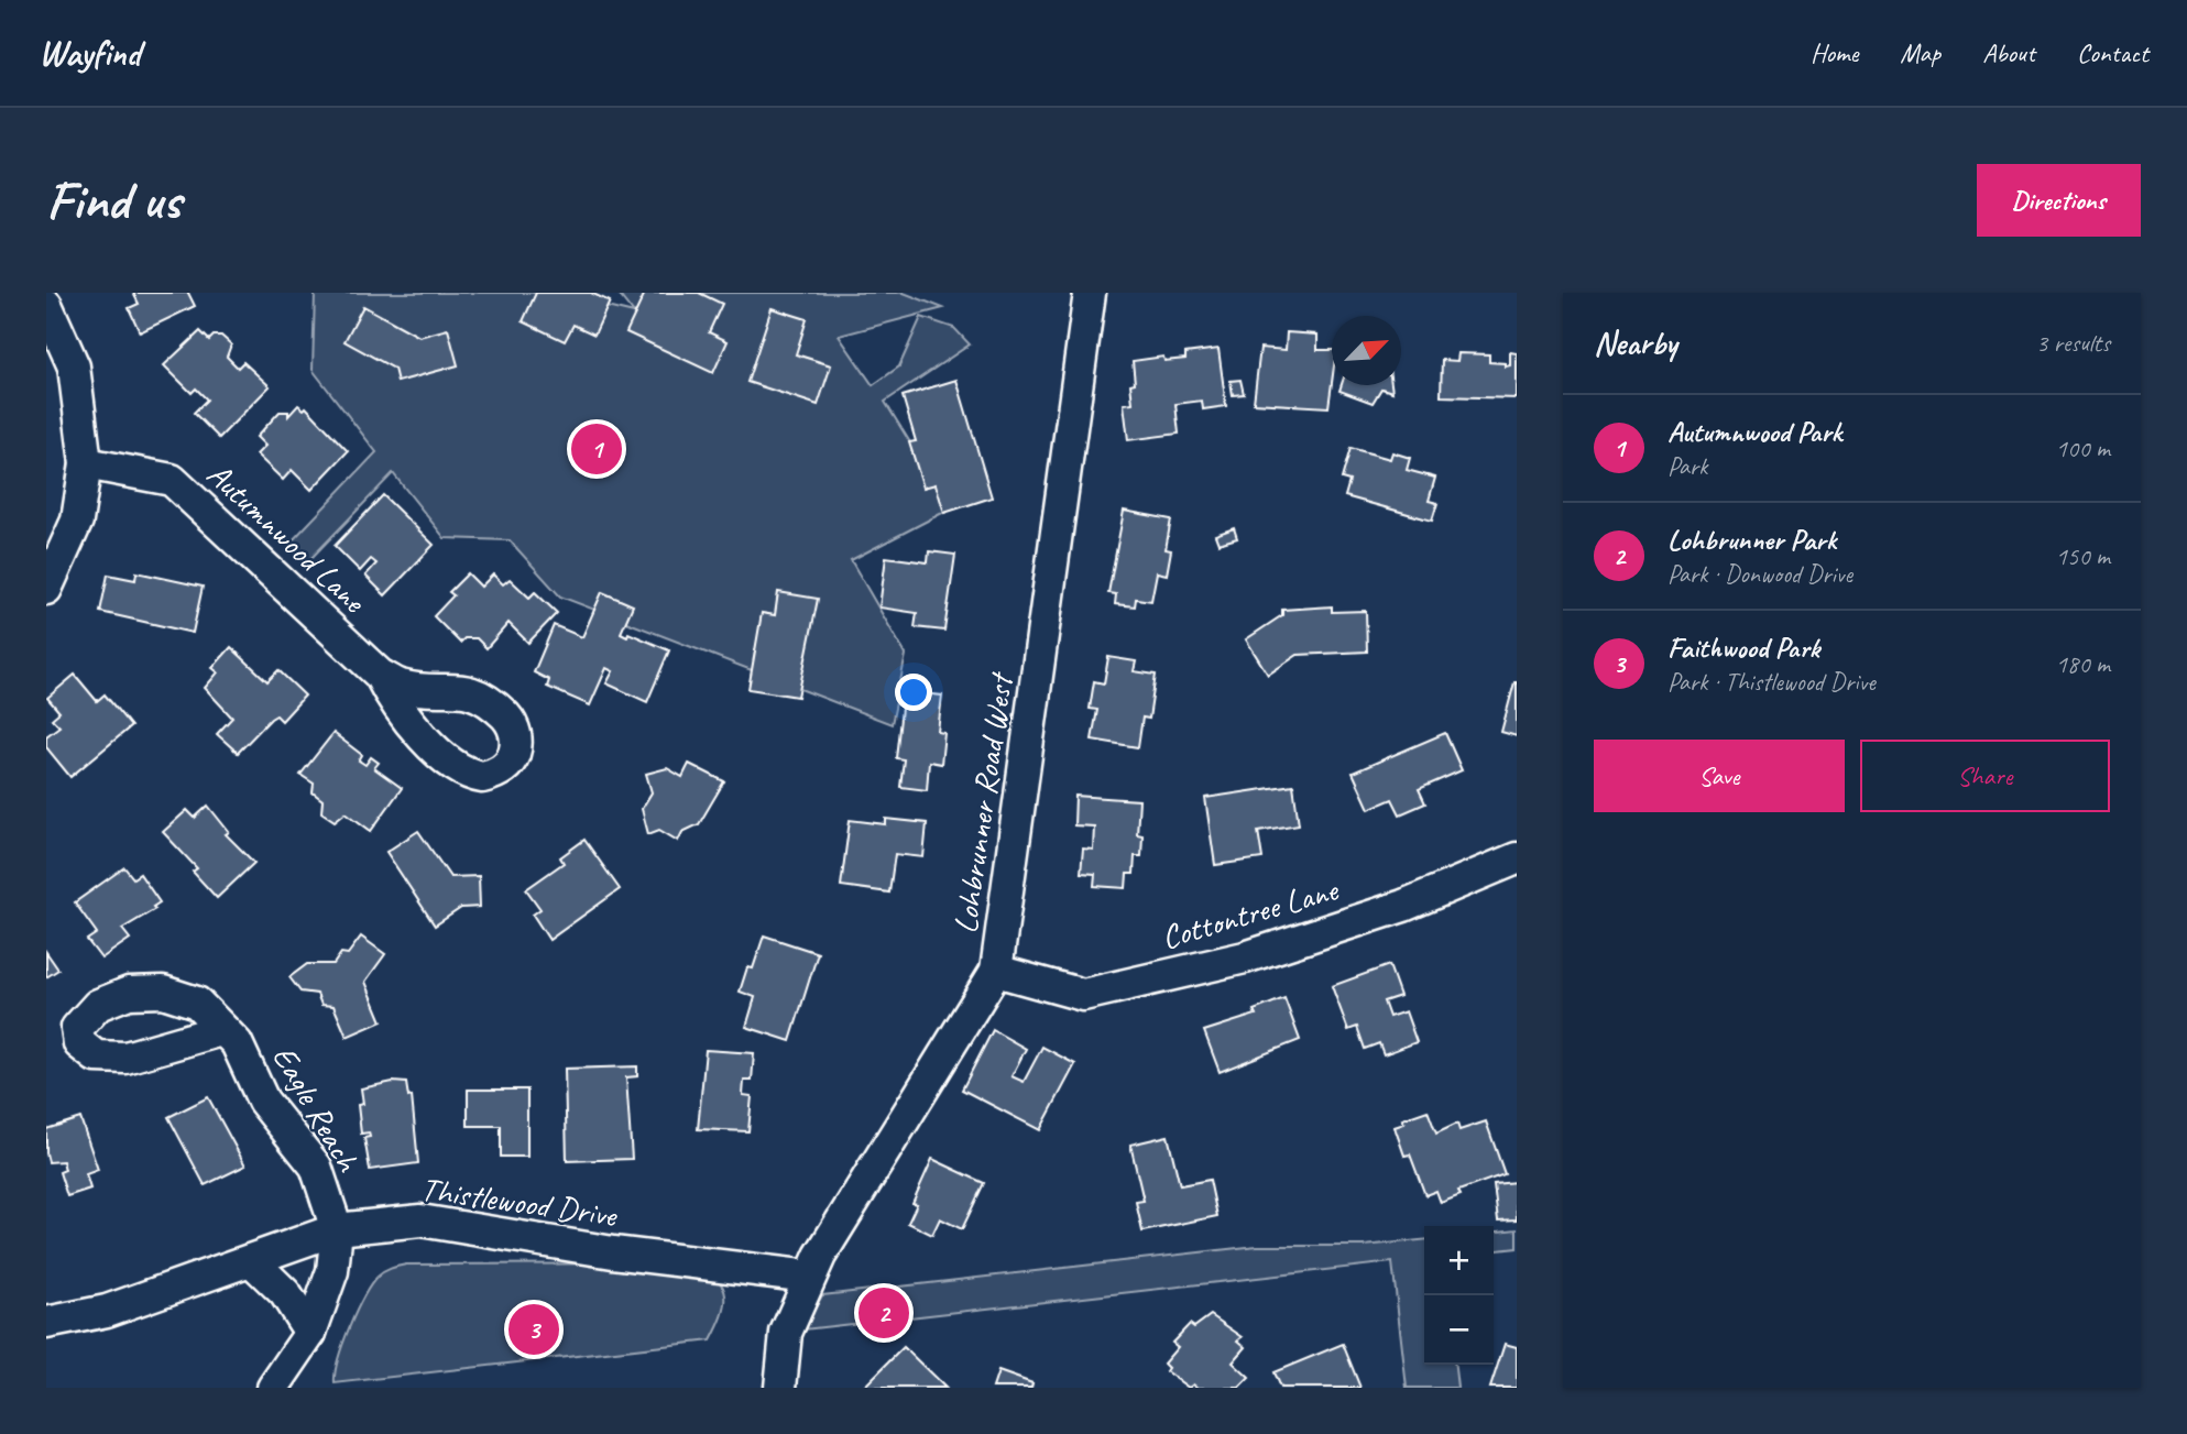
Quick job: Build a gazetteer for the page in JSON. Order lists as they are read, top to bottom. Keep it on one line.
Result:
{"streets":{"street":["Autumnwood Lane","Lohbrunner Road West","Cottontree Lane","Eagle Reach","Thistlewood Drive"]},"crossings":[["Lohbrunner Road West","Cottontree Lane"],["Lohbrunner Road West","Thistlewood Drive"],["Eagle Reach","Thistlewood Drive"]],"north":"top right","page":{"header":"Wayfind","nav":["Home","Map","About","Contact"],"buttons":["Directions",["Save","Share"]],"title":"Find us","heading":["Nearby","3 results"],"list":[{"mark":"1","name":"Autumnwood Park","note":"Park","value":"100 m"},{"mark":"2","name":"Lohbrunner Park","note":"Park · Donwood Drive","value":"150 m"},{"mark":"3","name":"Faithwood Park","note":"Park · Thistlewood Drive","value":"180 m"}],"pins":["1","2","3"],"map_buttons":["+","−"]}}
